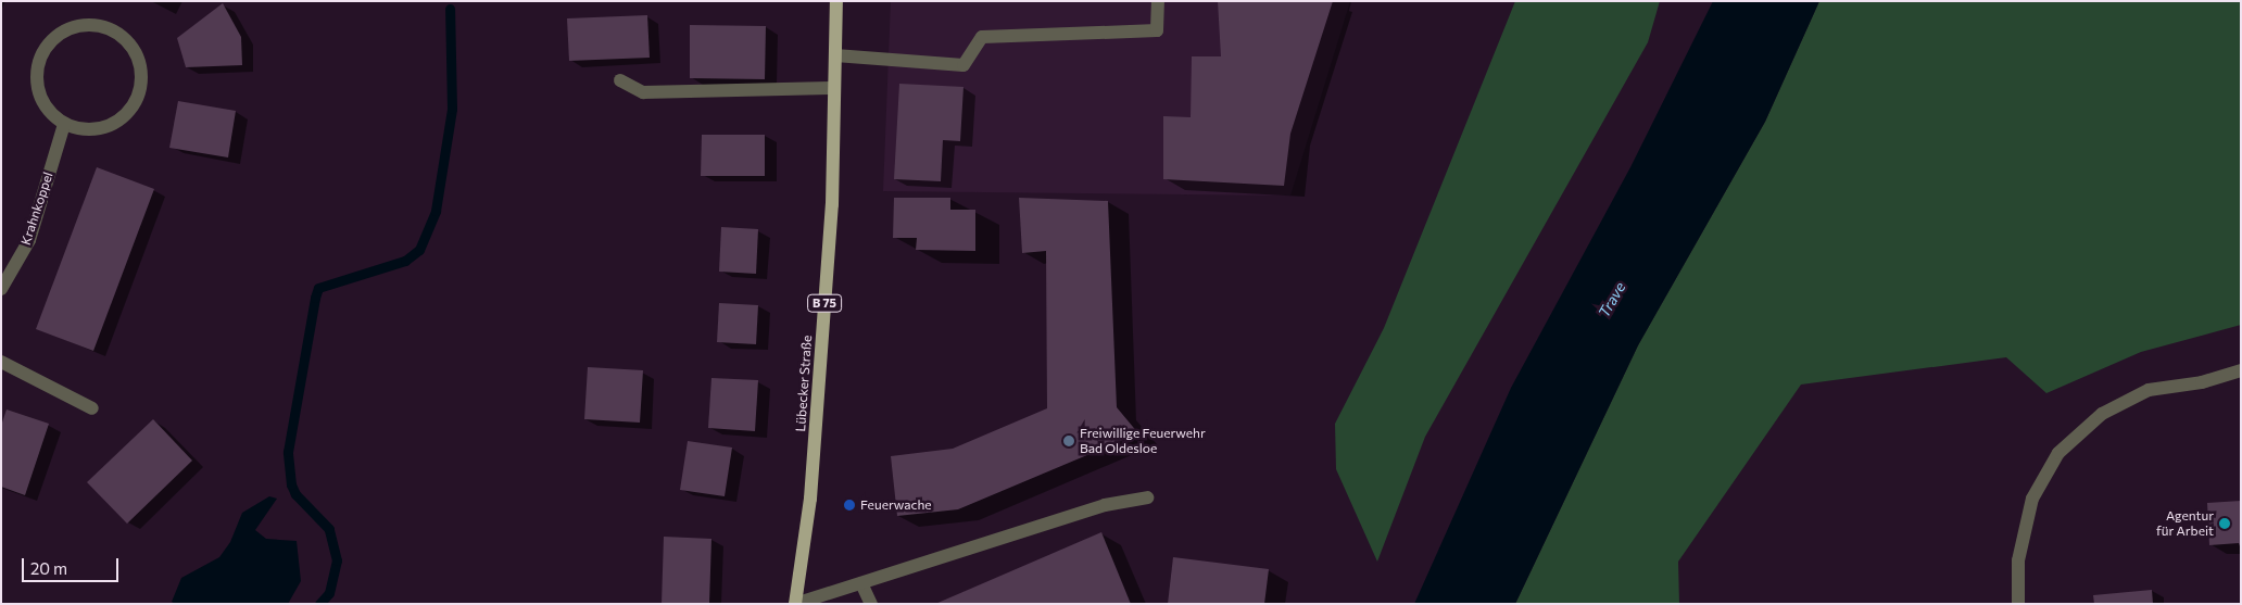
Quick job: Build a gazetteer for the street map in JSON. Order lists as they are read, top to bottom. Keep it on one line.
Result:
{"streets":{"main road":["B 75","Lübecker Straße"],"street":["Krahnkoppel"]},"water":["Trave"],"places":["Freiwillige Feuerwehr Bad Oldesloe","Feuerwache","Agentur für Arbeit"],"scale_bar":"20 m"}
